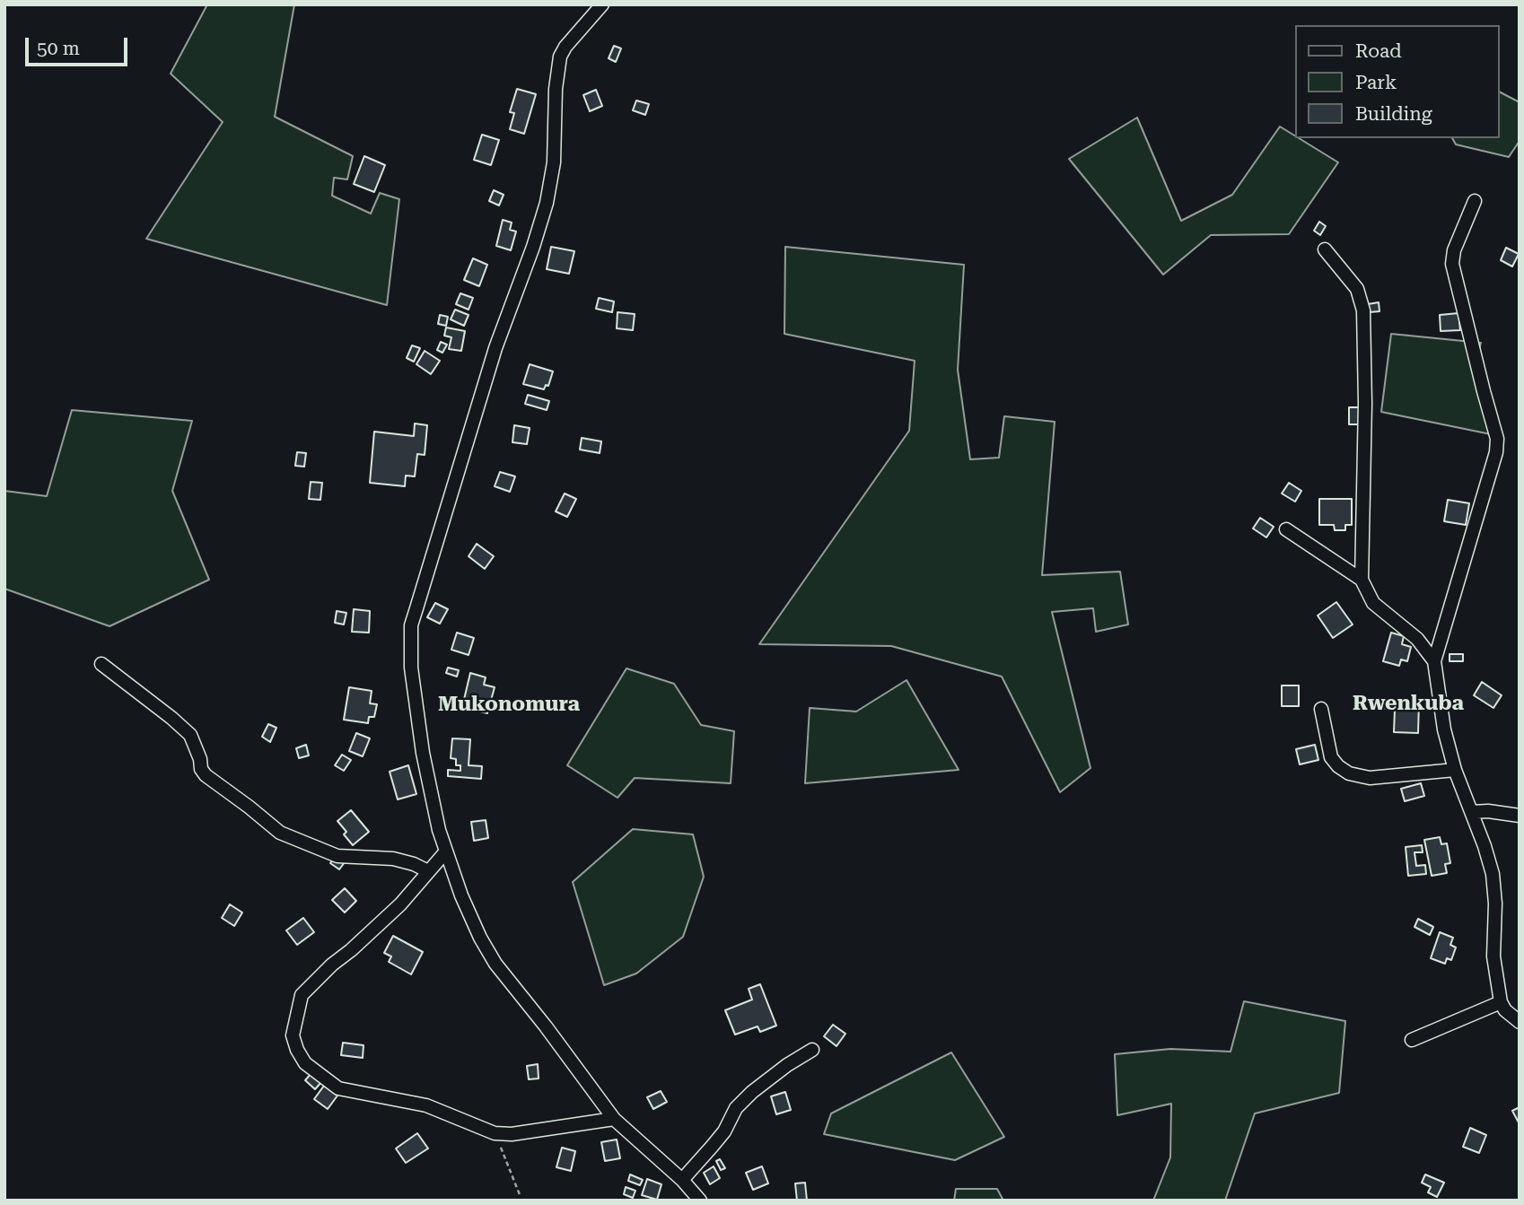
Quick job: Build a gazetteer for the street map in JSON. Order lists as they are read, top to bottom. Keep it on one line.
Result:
{"districts":["Rwenkuba","Mukonomura"],"legend":["Road","Park","Building"],"scale_bar":"50 m"}
